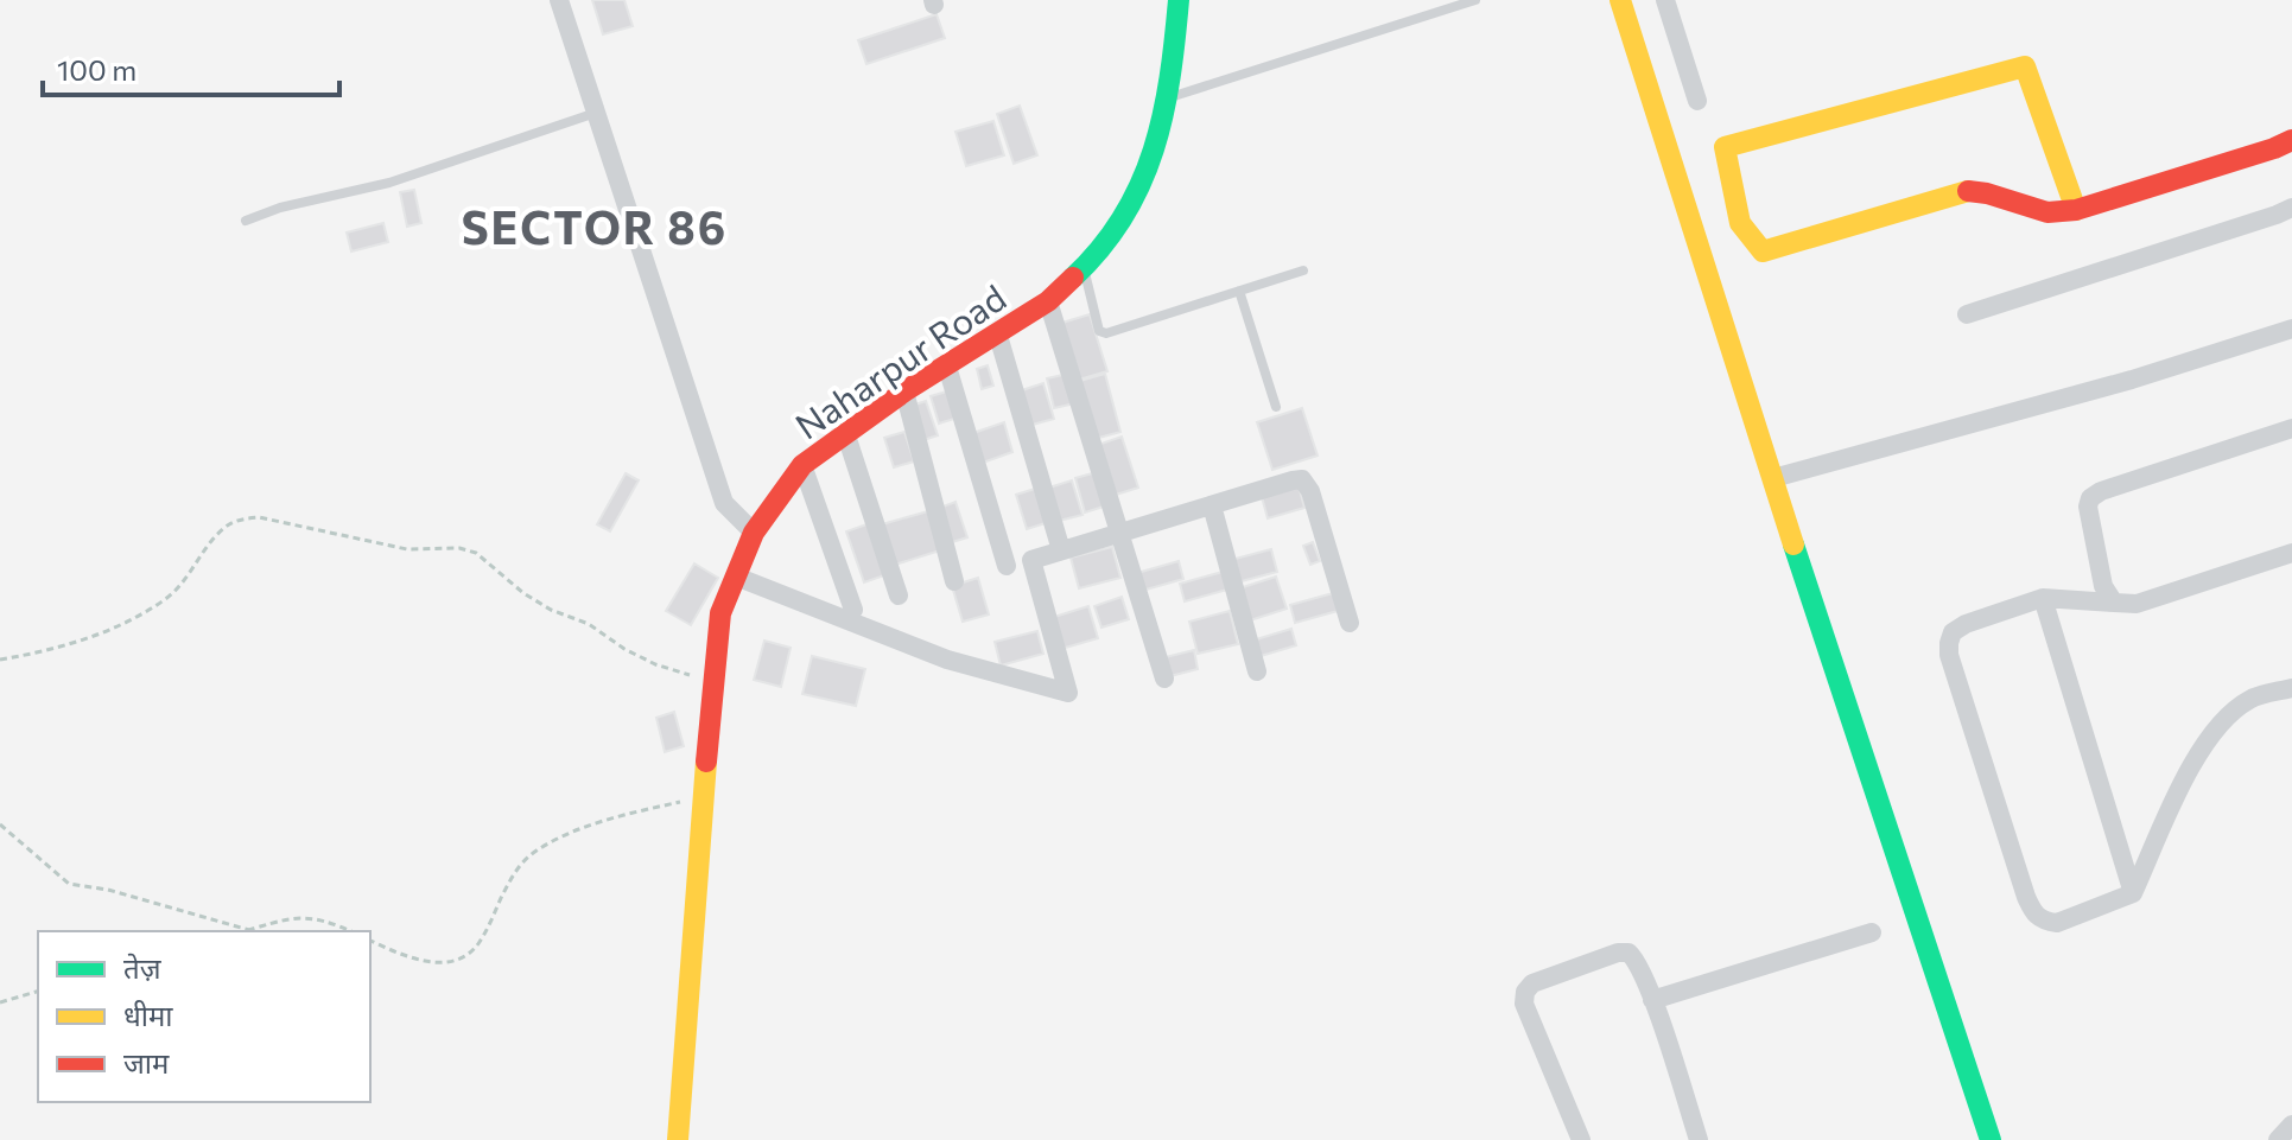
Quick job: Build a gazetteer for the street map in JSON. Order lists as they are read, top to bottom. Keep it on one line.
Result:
{"streets":{"street":["Naharpur Road"]},"districts":["SECTOR 86"],"legend":["तेज़","धीमा","जाम"],"scale_bar":"100 m"}
